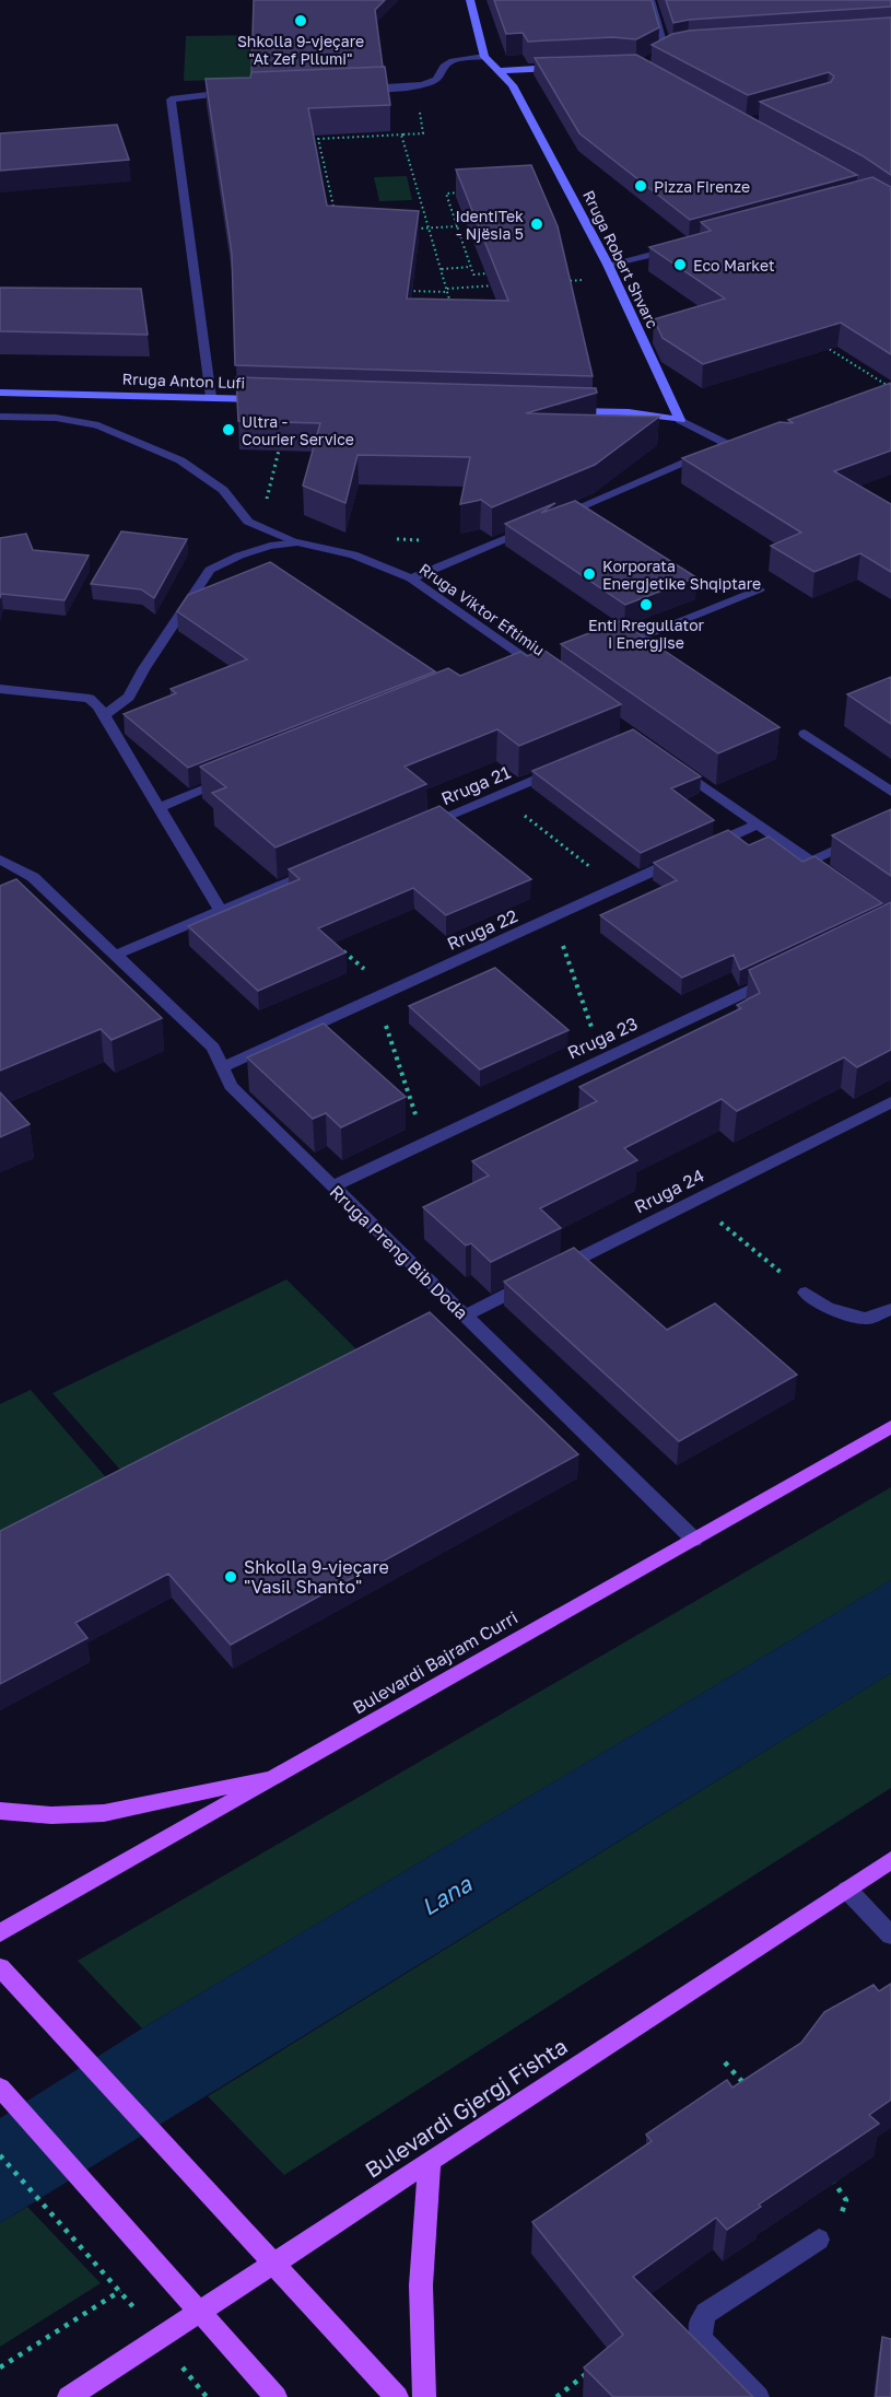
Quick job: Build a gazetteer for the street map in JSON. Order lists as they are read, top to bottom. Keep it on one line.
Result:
{"streets":{"main road":["Bulevardi Bajram Curri","Bulevardi Gjergj Fishta"],"street":["Rruga Robert Shvarc","Rruga Anton Lufi","Rruga Viktor Eftimiu","Rruga 21","Rruga 22","Rruga 23","Rruga 24","Rruga Preng Bib Doda"]},"crossings":[["Rruga 22","Rruga Preng Bib Doda"],["Rruga 23","Rruga Preng Bib Doda"],["Rruga 24","Rruga Preng Bib Doda"],["Rruga Preng Bib Doda","Bulevardi Bajram Curri"]],"water":["Lana"],"places":["Shkolla 9-vjeçare \"At Zef Pllumi\"","Pizza Firenze","IdentiTek - Njësia 5","Eco Market","Ultra - Courier Service","Korporata Energjetike Shqiptare","Enti Rregullator i Energjise","Shkolla 9-vjeçare \"Vasil Shanto\""]}
